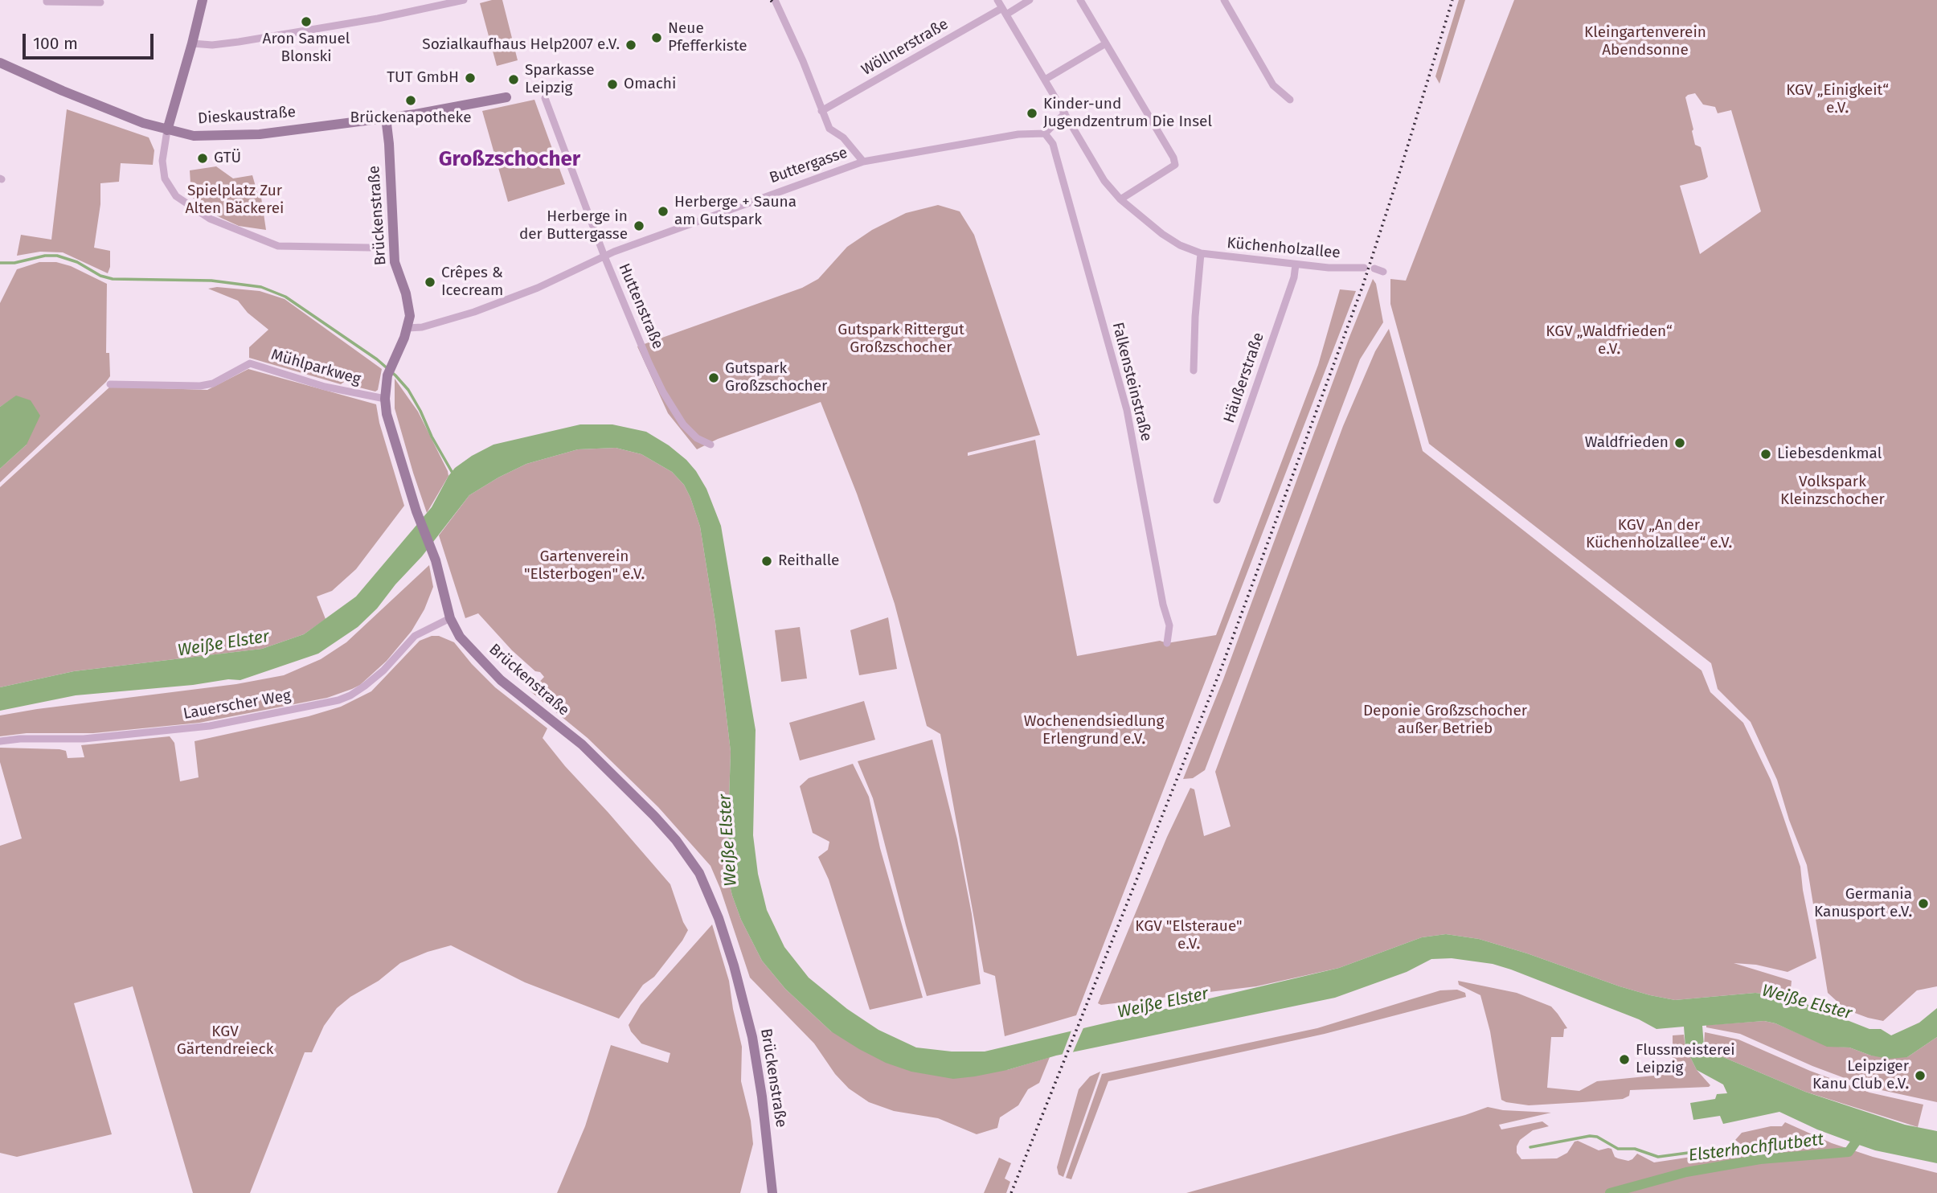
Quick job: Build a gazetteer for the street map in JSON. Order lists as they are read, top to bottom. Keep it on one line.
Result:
{"streets":{"main road":["Dieskaustraße","Brückenstraße"],"street":["Wöllnerstraße","Buttergasse","Küchenholzallee","Huttenstraße","Mühlparkweg","Häußerstraße","Falkensteinstraße","Lauerscher Weg"]},"crossings":[["Wöllnerstraße","Küchenholzallee"],["Dieskaustraße","Brückenstraße"],["Buttergasse","Brückenstraße"],["Buttergasse","Huttenstraße"],["Buttergasse","Falkensteinstraße"],["Brückenstraße","Mühlparkweg"],["Brückenstraße","Lauerscher Weg"],["Küchenholzallee","Häußerstraße"]],"districts":["Großzschocher"],"water":["Weiße Elster","Elsterhochflutbett"],"parks":["Kleingartenverein Abendsonne","KGV „Einigkeit“ e.V.","Spielplatz Zur Alten Bäckerei","Gutspark Rittergut Großzschocher","KGV „Waldfrieden“ e.V.","Volkspark Kleinzschocher","KGV „An der Küchenholzallee“ e.V.","Gartenverein \"Elsterbogen\" e.V.","Deponie Großzschocher außer Betrieb","Wochenendsiedlung Erlengrund e.V.","KGV \"Elsteraue\" e.V.","KGV Gärtendreieck"],"places":["Aron Samuel Blonski","Neue Pfefferkiste","Sozialkaufhaus Help2007 e.V.","TUT GmbH","Sparkasse Leipzig","Omachi","Brückenapotheke","Kinder-und Jugendzentrum Die Insel","GTÜ","Herberge + Sauna am Gutspark","Herberge in der Buttergasse","Crêpes & Icecream","Gutspark Großzschocher","Waldfrieden","Liebesdenkmal","Reithalle","Germania Kanusport e.V.","Flussmeisterei Leipzig","Leipziger Kanu Club e.V."],"scale_bar":"100 m"}
